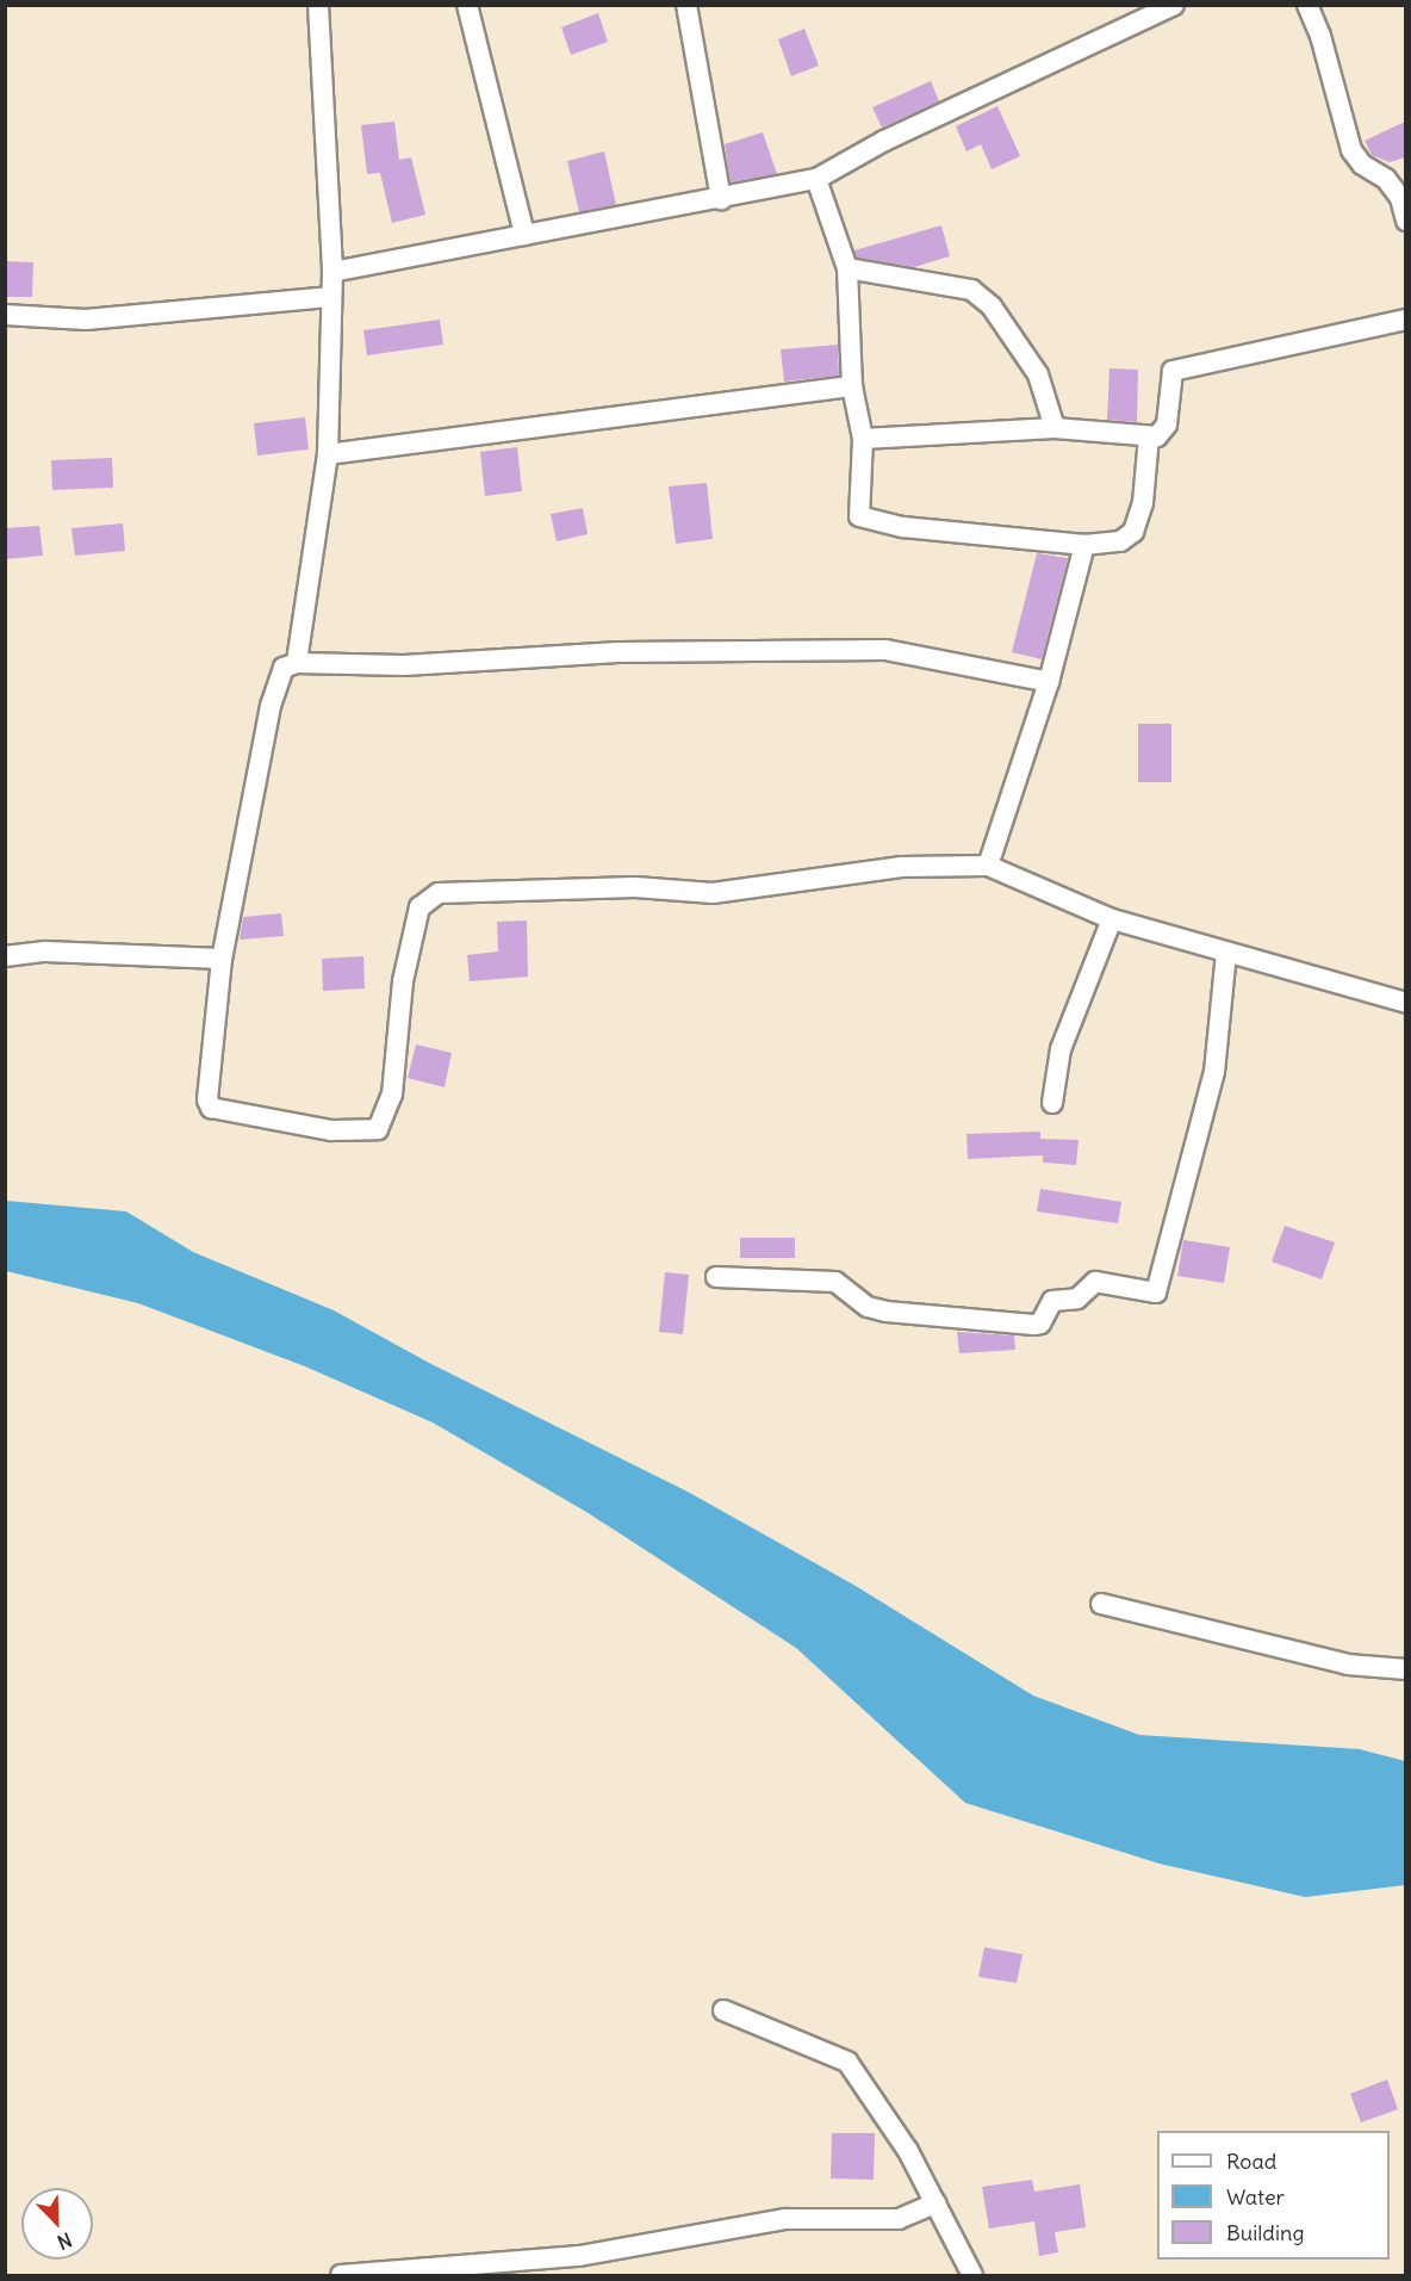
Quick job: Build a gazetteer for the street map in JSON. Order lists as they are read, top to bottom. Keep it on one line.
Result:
{"legend":["Road","Water","Building"],"north":"bottom right"}
